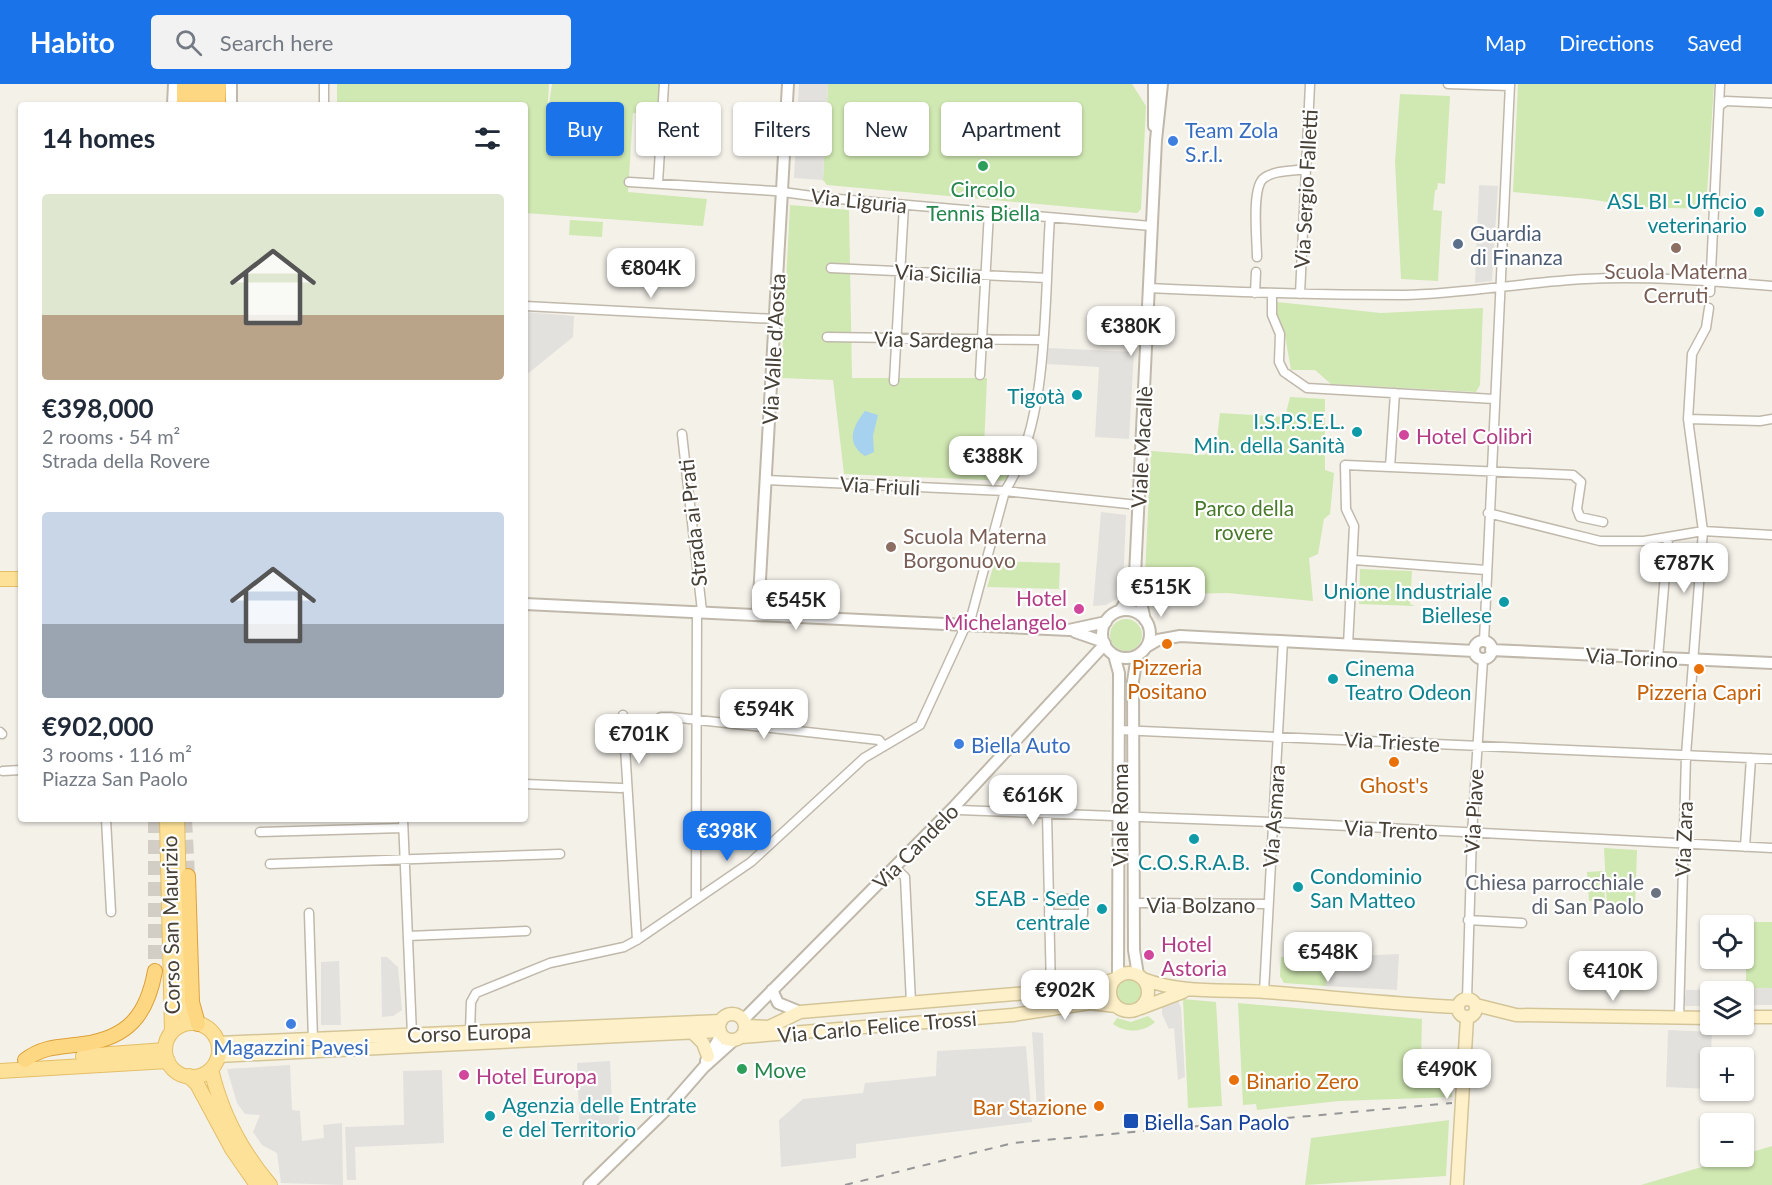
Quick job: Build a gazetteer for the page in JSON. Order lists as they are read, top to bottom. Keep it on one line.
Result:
{"streets":{"main road":["Via Piave","Corso San Maurizio","Via Carlo Felice Trossi","Corso Europa"],"street":["Via Sergio Falletti","Via Liguria","Via Sicilia","Via Sardegna","Via Valle d'Aosta","Viale Macallè","Via Friuli","Strada ai Prati","Via Torino","Via Trieste","Viale Roma","Via Asmara","Via Trento","Via Zara","Via Candelo","Via Bolzano"]},"crossings":[["Via Liguria","Via Valle d'Aosta"],["Via Liguria","Viale Macallè"],["Via Valle d'Aosta","Via Friuli"],["Viale Macallè","Via Friuli"],["Viale Macallè","Viale Roma"],["Viale Macallè","Via Candelo"],["Via Torino","Via Piave"],["Via Torino","Via Zara"],["Via Trieste","Via Piave"],["Via Trieste","Viale Roma"],["Via Trieste","Via Asmara"],["Via Trieste","Via Zara"],["Via Piave","Via Trento"],["Viale Roma","Via Trento"],["Viale Roma","Via Candelo"],["Viale Roma","Via Bolzano"],["Viale Roma","Via Carlo Felice Trossi"],["Via Asmara","Via Trento"],["Via Asmara","Via Bolzano"],["Via Trento","Via Zara"],["Via Trento","Via Candelo"],["Via Candelo","Via Carlo Felice Trossi"],["Via Candelo","Corso Europa"],["Corso San Maurizio","Corso Europa"]],"parks":["Parco della rovere"],"places":{"other":["Team Zola S.r.l.","Circolo Tennis Biella","ASL BI - Ufficio veterinario","Guardia di Finanza","Scuola Materna Cerruti","Tigotà","I.S.P.S.E.L. Min. della Sanità","Hotel Colibrì","Scuola Materna Borgonuovo","Unione Industriale Biellese","Hotel Michelangelo","Pizzeria Positano","Pizzeria Capri","Cinema Teatro Odeon","Biella Auto","Ghost's","C.O.S.R.A.B.","Condominio San Matteo","Chiesa parrocchiale di San Paolo","SEAB - Sede centrale","Hotel Astoria","Magazzini Pavesi","Move","Hotel Europa","Binario Zero","Bar Stazione","Agenzia delle Entrate e del Territorio"],"transit":["Biella San Paolo"]},"page":{"header":"Habito","search":"Search here","nav":["Map","Directions","Saved"],"chip":["Buy","Rent","Filters","New","Apartment"],"heading":"14 homes","list":[{"name":"€398,000","note":"2 rooms · 54 m² · Strada della Rovere"},{"name":"€902,000","note":"3 rooms · 116 m² · Piazza San Paolo"}],"price":["€804K","€380K","€388K","€787K","€515K","€545K","€594K","€701K","€616K","€398K","€548K","€410K","€902K","€490K"],"map_buttons":["+","−"]}}
